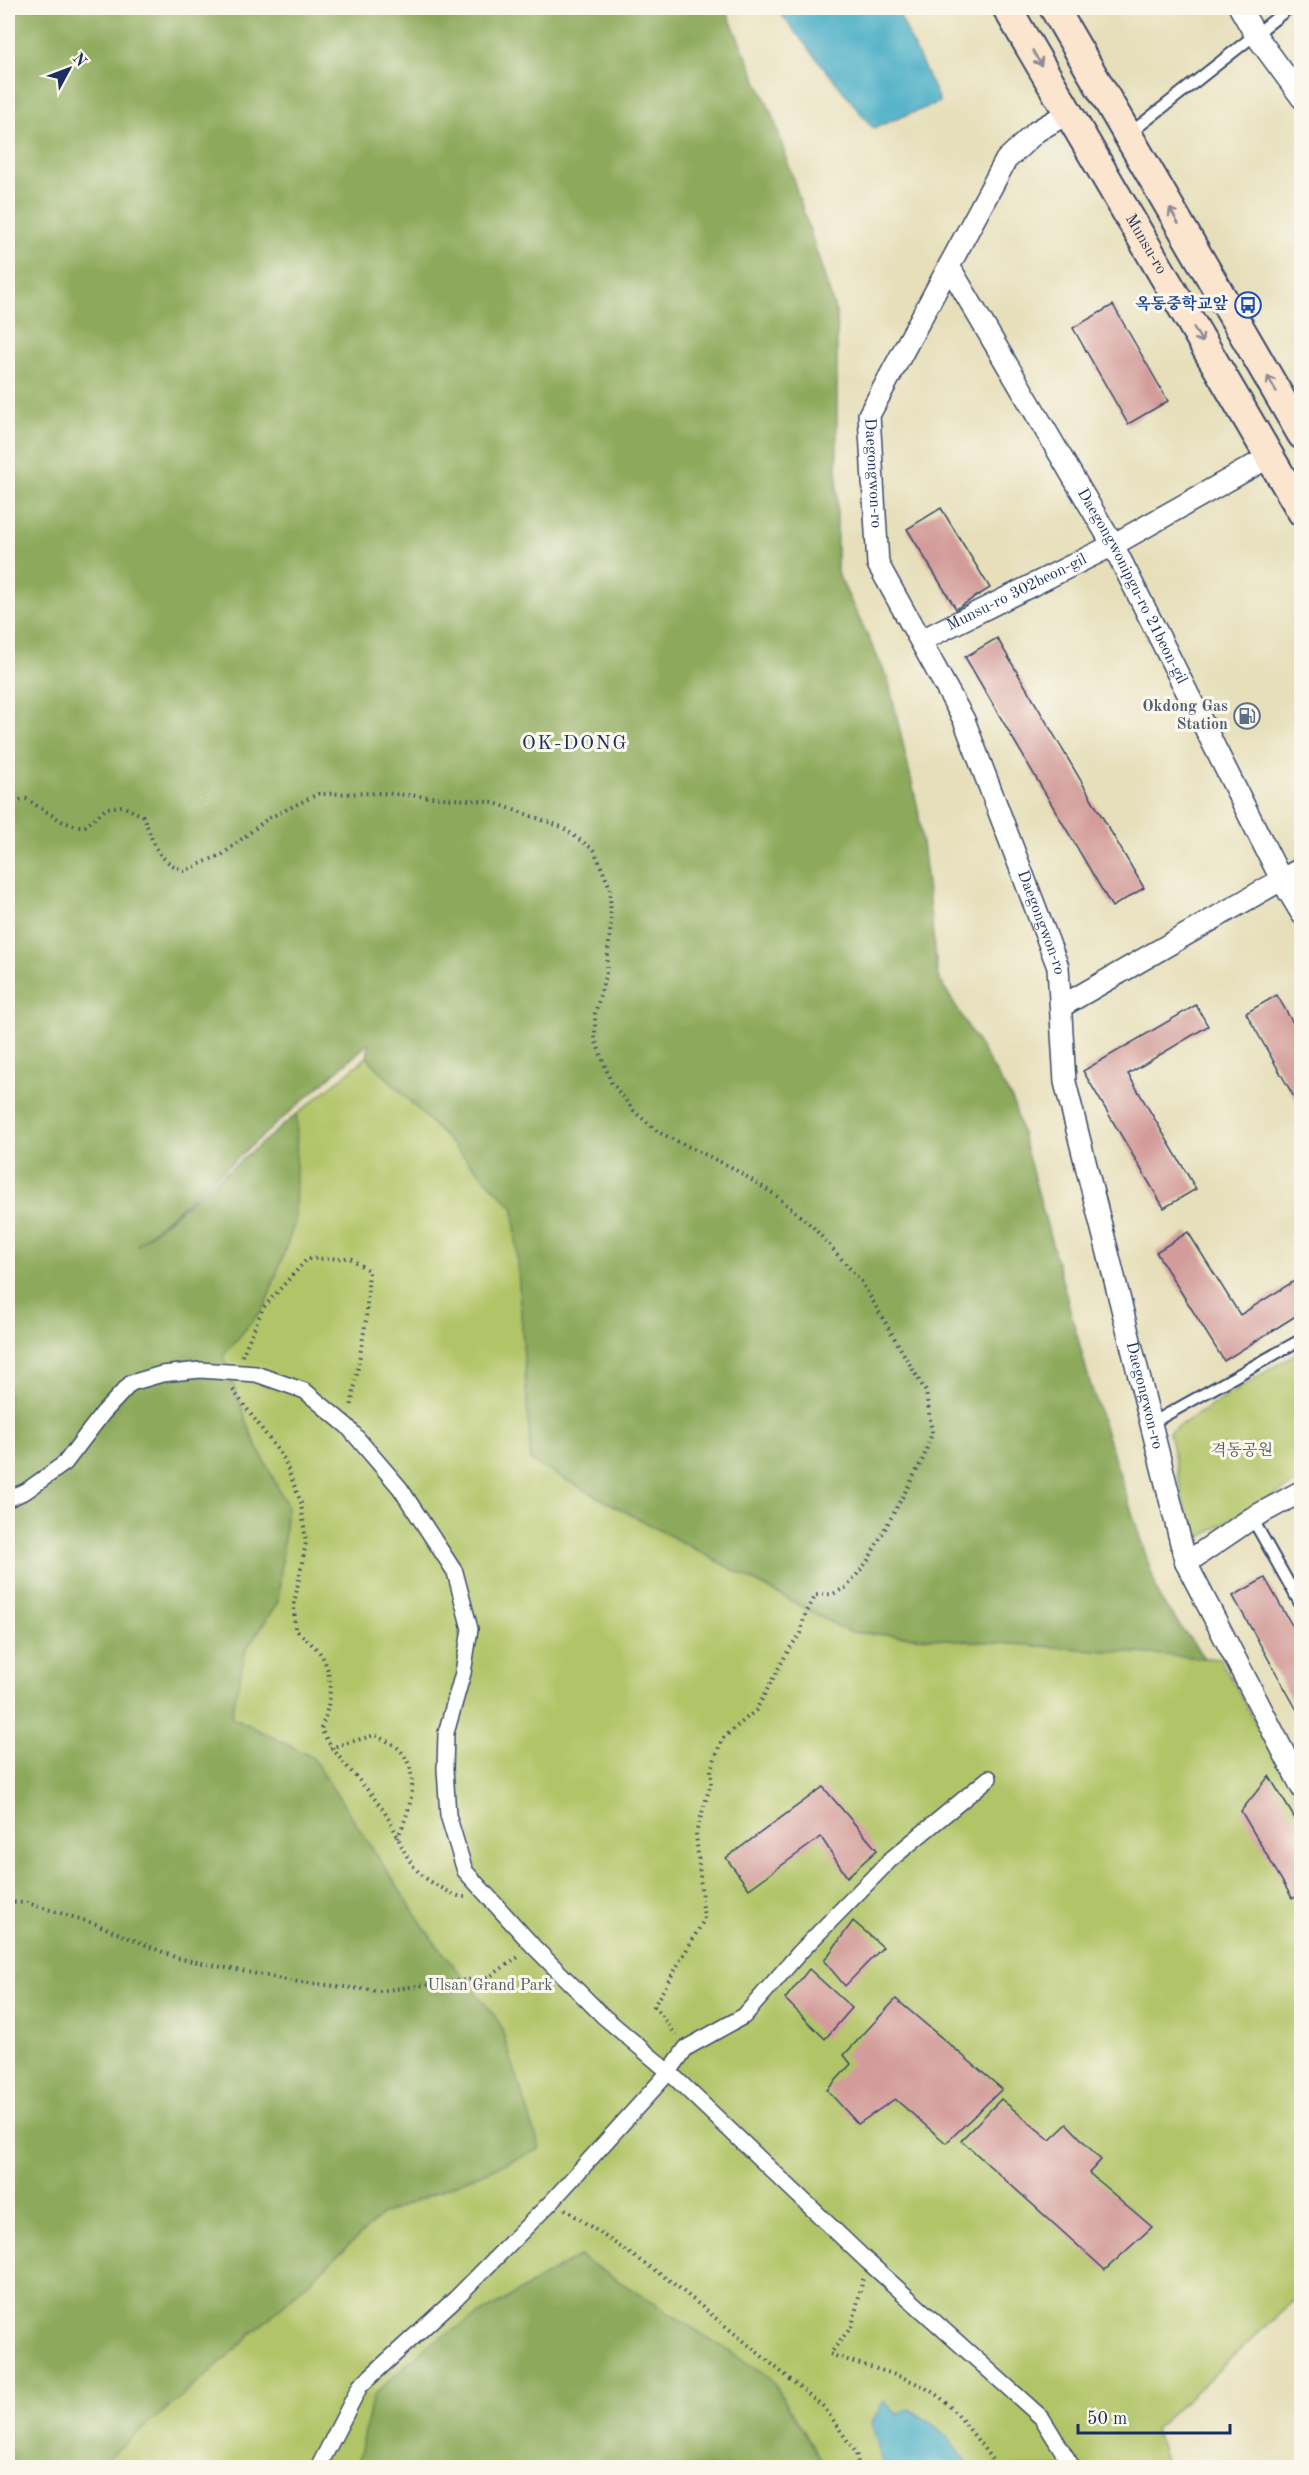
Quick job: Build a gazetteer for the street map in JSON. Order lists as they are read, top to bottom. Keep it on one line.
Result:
{"streets":{"main road":["Munsu-ro"],"street":["Daegongwon-ro","Daegongwonipgu-ro 21beon-gil","Munsu-ro 302beon-gil"]},"crossings":[["Munsu-ro","Daegongwon-ro"],["Munsu-ro","Munsu-ro 302beon-gil"],["Daegongwon-ro","Daegongwonipgu-ro 21beon-gil"],["Daegongwon-ro","Munsu-ro 302beon-gil"],["Daegongwonipgu-ro 21beon-gil","Munsu-ro 302beon-gil"]],"districts":["OK-DONG"],"parks":["격동공원","Ulsan Grand Park"],"places":{"bus stop":["옥동중학교앞"],"fuel station":["Okdong Gas Station"]},"scale_bar":"50 m","north":"top right"}
